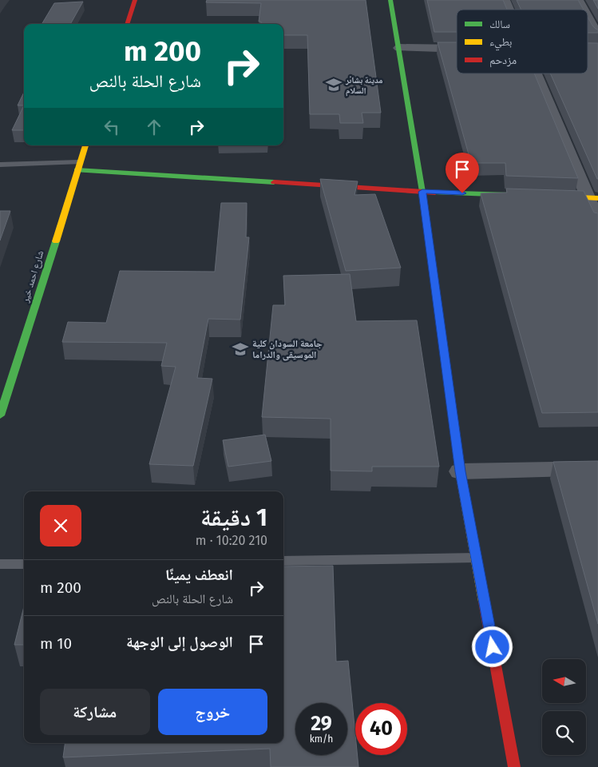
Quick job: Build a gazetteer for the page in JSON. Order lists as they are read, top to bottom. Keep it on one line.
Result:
{"streets":{"street":["شارع احمد خير"]},"places":{"school or university":["مدينة بشائر السلام","جامعة السودان كلية الموسيقى والدراما"]},"legend":["سالك","بطيء","مزدحم"],"north":"left","page":{"turn":["200 m","شارع الحلة بالنص"],"heading":["1 دقيقة","210 m · 10:20"],"list":[{"name":"انعطف يمينًا","note":"شارع الحلة بالنص","value":"200 m"},{"name":"الوصول إلى الوجهة","value":"10 m"}],"buttons":["خروج","مشاركة"],"speed":"29 km/h","limit":"40"}}
